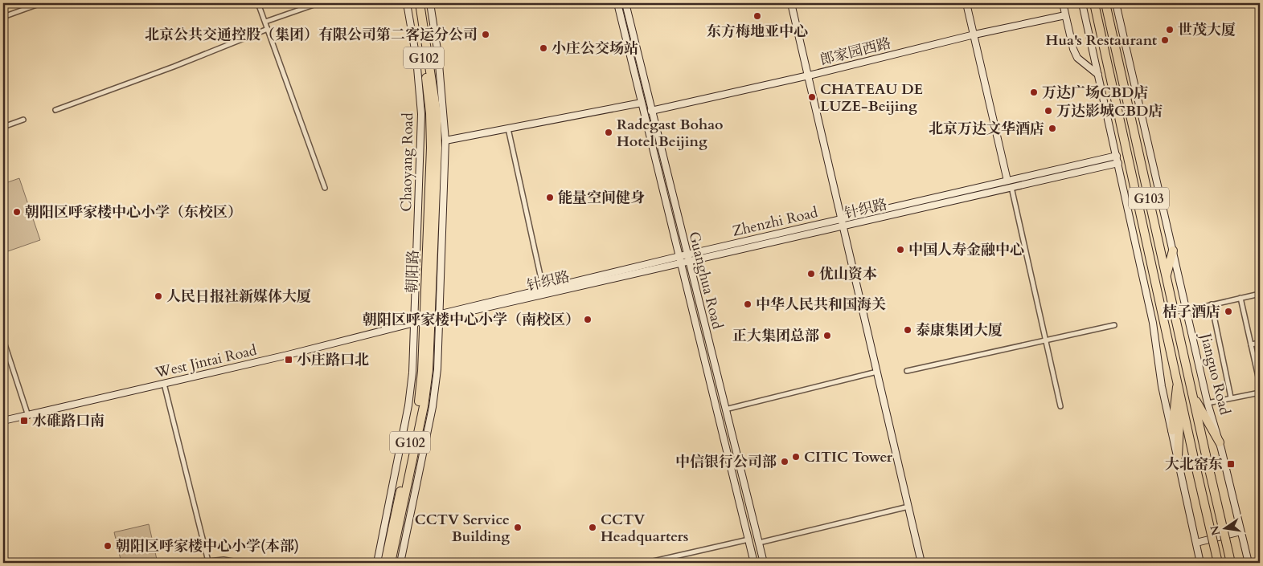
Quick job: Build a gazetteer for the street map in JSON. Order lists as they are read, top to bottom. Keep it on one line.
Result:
{"streets":{"highway":["G102","G103","朝阳路","Jianguo Road"],"street":["郎家园西路","Chaoyang Road","针织路","Zhenzhi Road","Guanghua Road","West Jintai Road"]},"crossings":[["郎家园西路","Guanghua Road"],["G102","朝阳路"],["G102","West Jintai Road"],["Chaoyang Road","Zhenzhi Road"],["Chaoyang Road","朝阳路"],["Chaoyang Road","West Jintai Road"],["针织路","Zhenzhi Road"],["针织路","Guanghua Road"],["Zhenzhi Road","Guanghua Road"],["朝阳路","West Jintai Road"]],"places":{"other":["东方梅地亚中心","世茂大厦","北京公共交通控股（集团）有限公司第二客运分公司","Hua's Restaurant","小庄公交场站","万达广场CBD店","CHATEAU DE LUZE-Beijing","万达影城CBD店","北京万达文华酒店","Radegast Bohao Hotel Beijing","能量空间健身","朝阳区呼家楼中心小学（东校区）","中国人寿金融中心","优山资本","人民日报社新媒体大厦","中华人民共和国海关","桔子酒店","朝阳区呼家楼中心小学（南校区）","泰康集团大厦","正大集团总部","CITIC Tower","中信银行公司部","CCTV Service Building","CCTV Headquarters","朝阳区呼家楼中心小学(本部)"],"transit":["小庄路口北","水碓路口南","大北窑东"]},"north":"left"}
